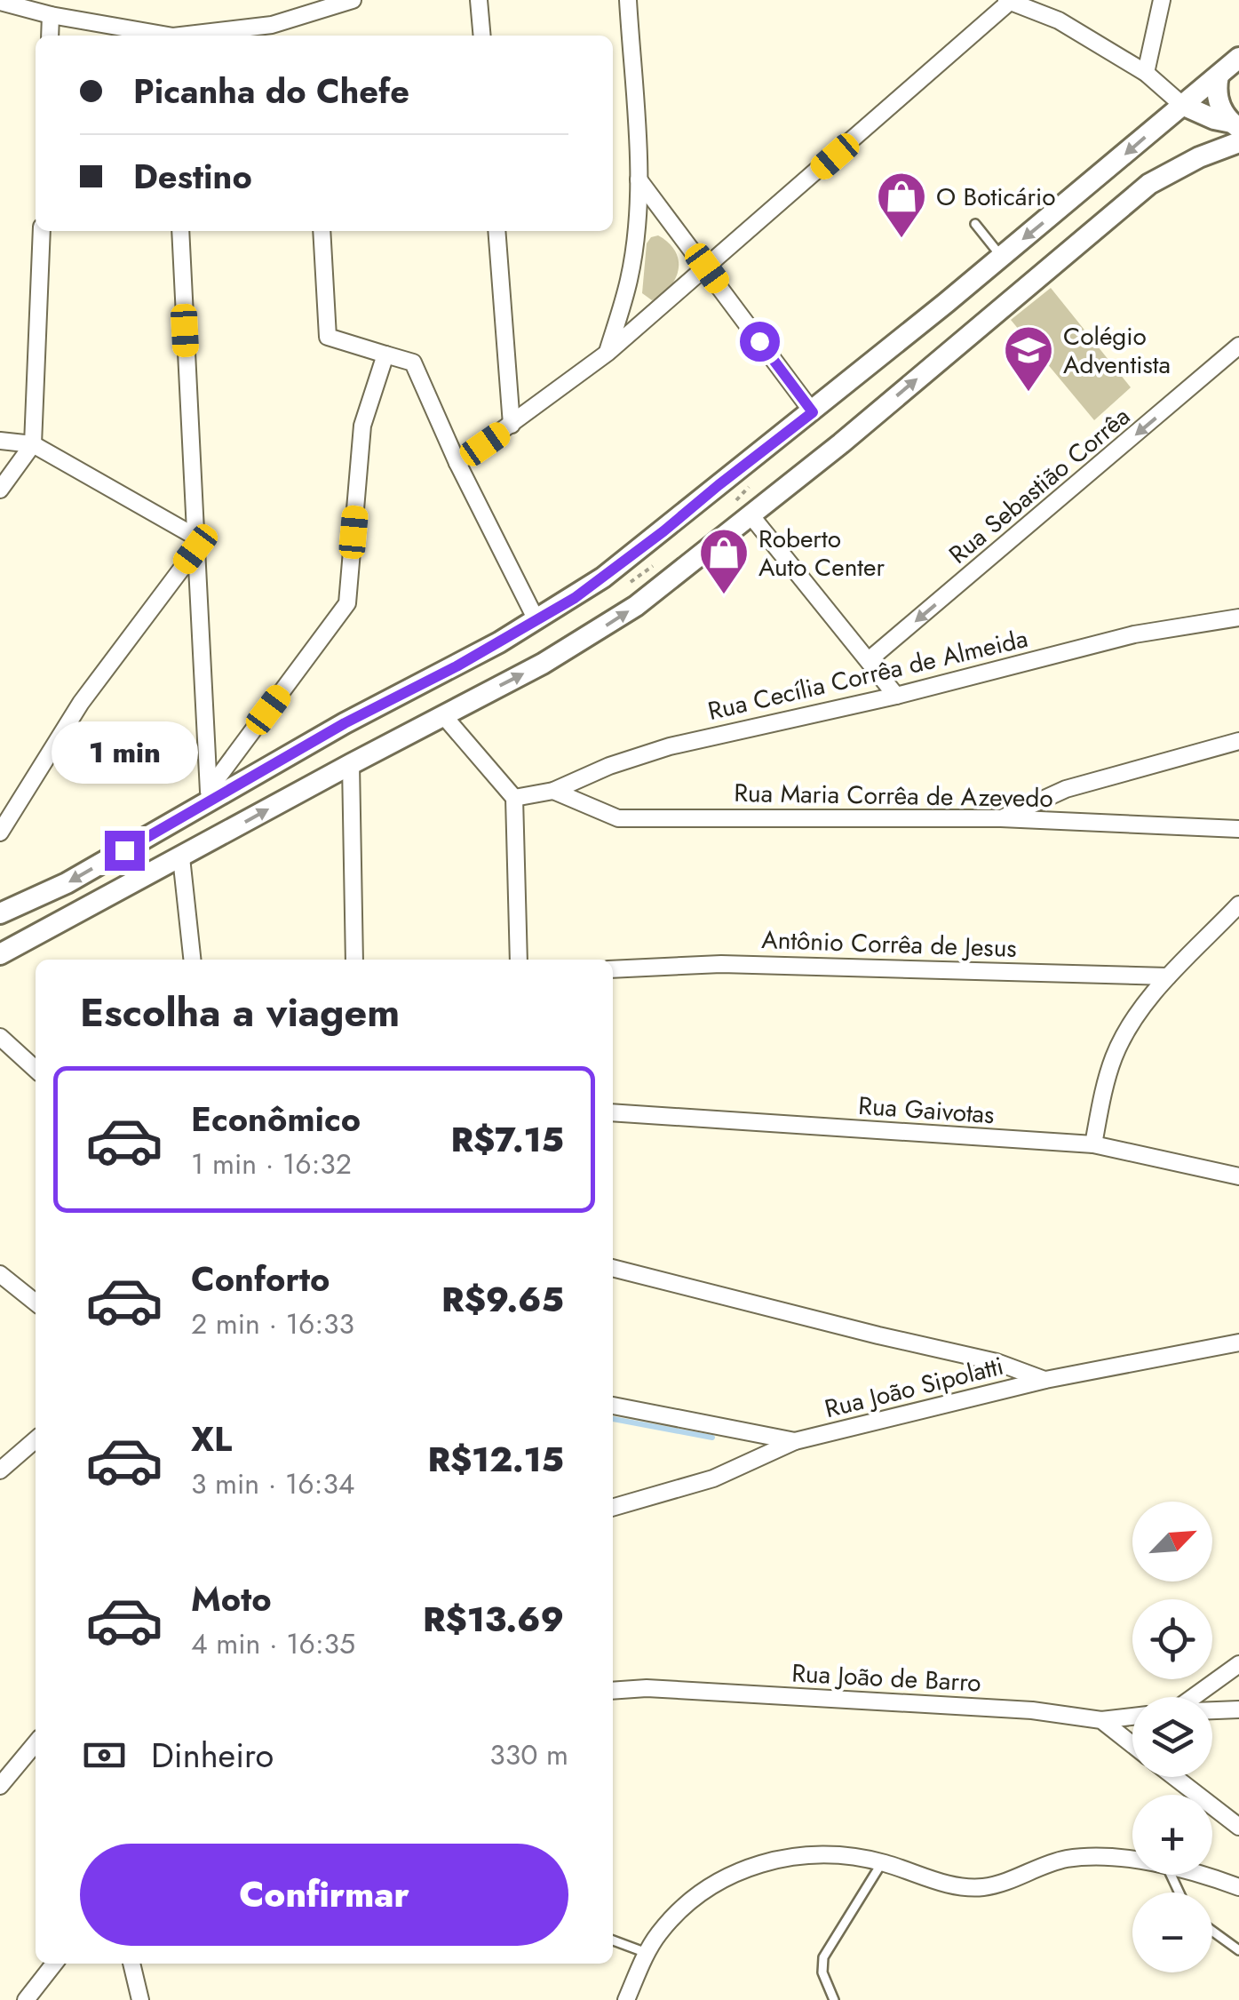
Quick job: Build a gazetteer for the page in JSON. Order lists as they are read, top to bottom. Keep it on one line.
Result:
{"streets":{"street":["Rua Sebastião Corrêa","Rua Cecília Corrêa de Almeida","Rua Maria Corrêa de Azevedo","Antônio Corrêa de Jesus","Rua Gaivotas","Rua João Sipolatti","Rua João de Barro"]},"crossings":[["Rua Cecília Corrêa de Almeida","Rua Maria Corrêa de Azevedo"]],"one_way":["Rua Sebastião Corrêa"],"places":{"shop":["O Boticário","Roberto Auto Center"],"school or university":["Colégio Adventista"]},"north":"top right","page":{"banner":["Picanha do Chefe","Destino"],"bubble":"1 min","heading":"Escolha a viagem","list":[{"name":"Econômico","note":"1 min · 16:32","value":"R$7.15"},{"name":"Conforto","note":"2 min · 16:33","value":"R$9.65"},{"name":"XL","note":"3 min · 16:34","value":"R$12.15"},{"name":"Moto","note":"4 min · 16:35","value":"R$13.69"}],"map_buttons":["+","−"],"pay":["Dinheiro","330 m"],"buttons":"Confirmar"}}
